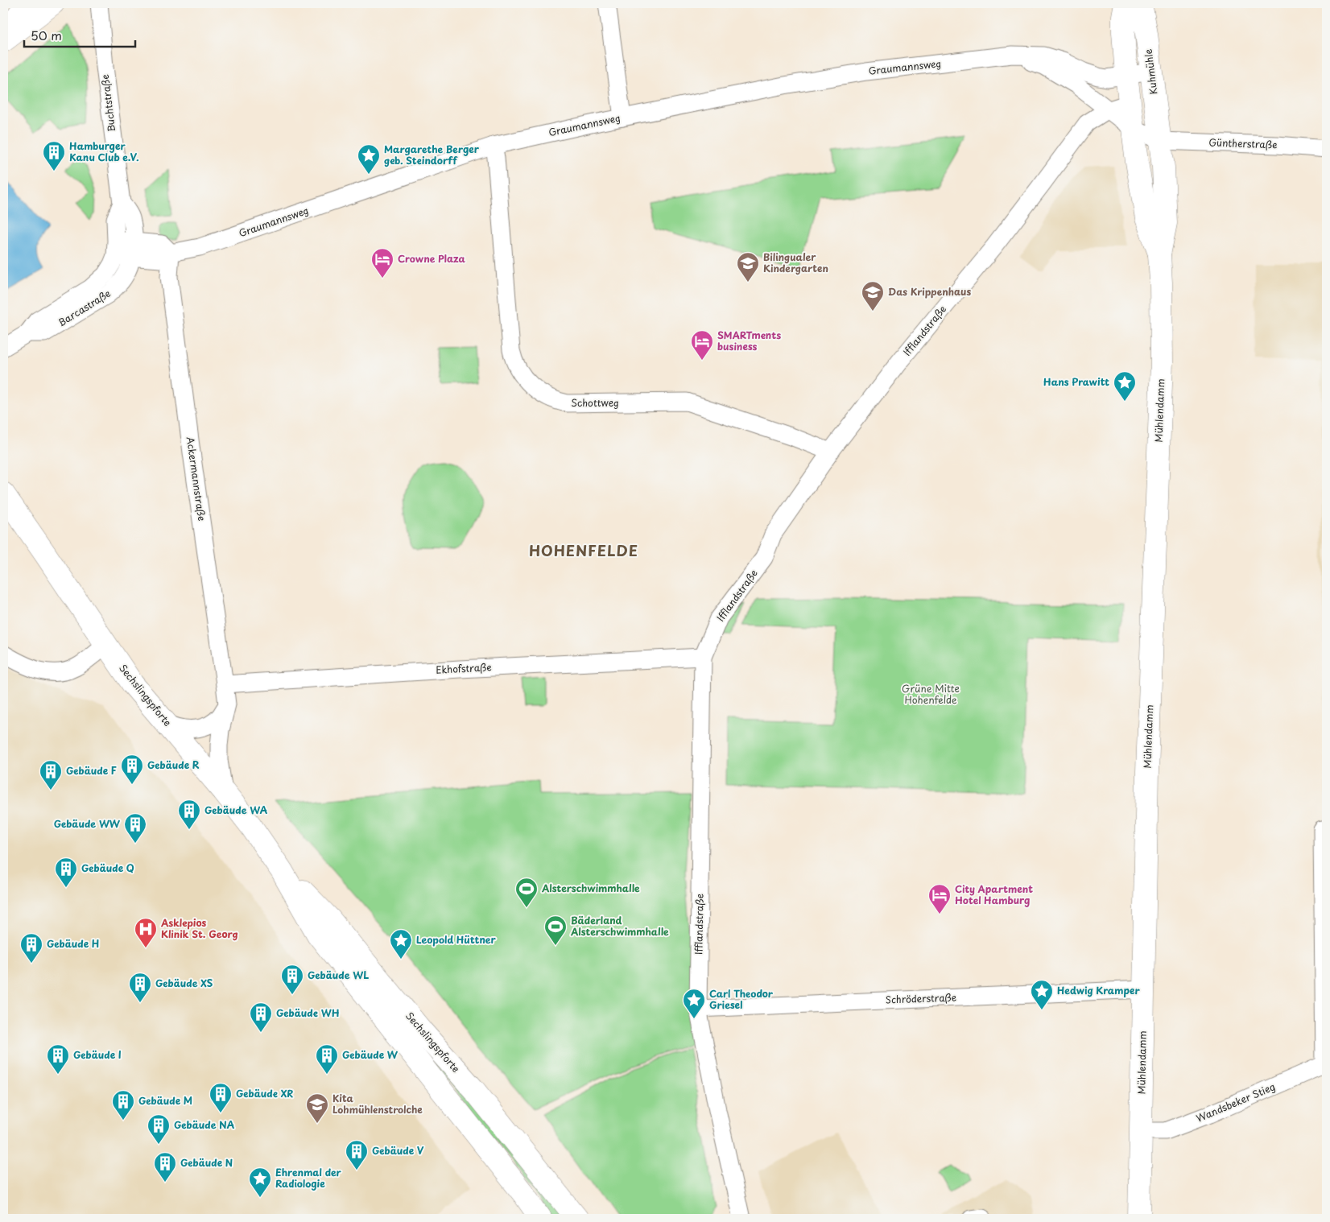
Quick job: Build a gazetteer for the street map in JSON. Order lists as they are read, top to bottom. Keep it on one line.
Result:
{"streets":{"main road":["Kuhmühle","Mühlendamm","Sechslingspforte"],"street":["Graumannsweg","Buchtstraße","Güntherstraße","Barcastraße","Ifflandstraße","Schottweg","Ackermannstraße","Ekhofstraße","Schröderstraße","Wandsbeker Stieg"]},"crossings":[["Graumannsweg","Kuhmühle"],["Graumannsweg","Güntherstraße"],["Graumannsweg","Ifflandstraße"],["Graumannsweg","Schottweg"],["Graumannsweg","Mühlendamm"],["Graumannsweg","Ackermannstraße"],["Kuhmühle","Güntherstraße"],["Kuhmühle","Mühlendamm"],["Buchtstraße","Barcastraße"],["Güntherstraße","Mühlendamm"],["Ifflandstraße","Schottweg"],["Ifflandstraße","Ekhofstraße"],["Ifflandstraße","Schröderstraße"],["Mühlendamm","Schröderstraße"],["Mühlendamm","Wandsbeker Stieg"],["Ackermannstraße","Ekhofstraße"],["Ackermannstraße","Sechslingspforte"]],"districts":["HOHENFELDE"],"parks":["Grüne Mitte Hohenfelde"],"places":{"building":["Hamburger Kanu Club e.V.","Gebäude R","Gebäude F","Gebäude WA","Gebäude WW","Gebäude Q","Gebäude H","Gebäude WL","Gebäude XS","Gebäude WH","Gebäude I","Gebäude W","Gebäude XR","Gebäude M","Gebäude NA","Gebäude V","Gebäude N"],"place":["Margarethe Berger geb. Steindorff","Hans Prawitt","Leopold Hüttner","Hedwig Kramper","Carl Theodor Griesel","Ehrenmal der Radiologie"],"hotel":["Crowne Plaza","SMARTments business","City Apartment Hotel Hamburg"],"school or university":["Bilingualer Kindergarten","Das Krippenhaus","Kita Lohmühlenstrolche"],"sports":["Alsterschwimmhalle","Bäderland Alsterschwimmhalle"],"hospital":["Asklepios Klinik St. Georg"]},"scale_bar":"50 m"}
